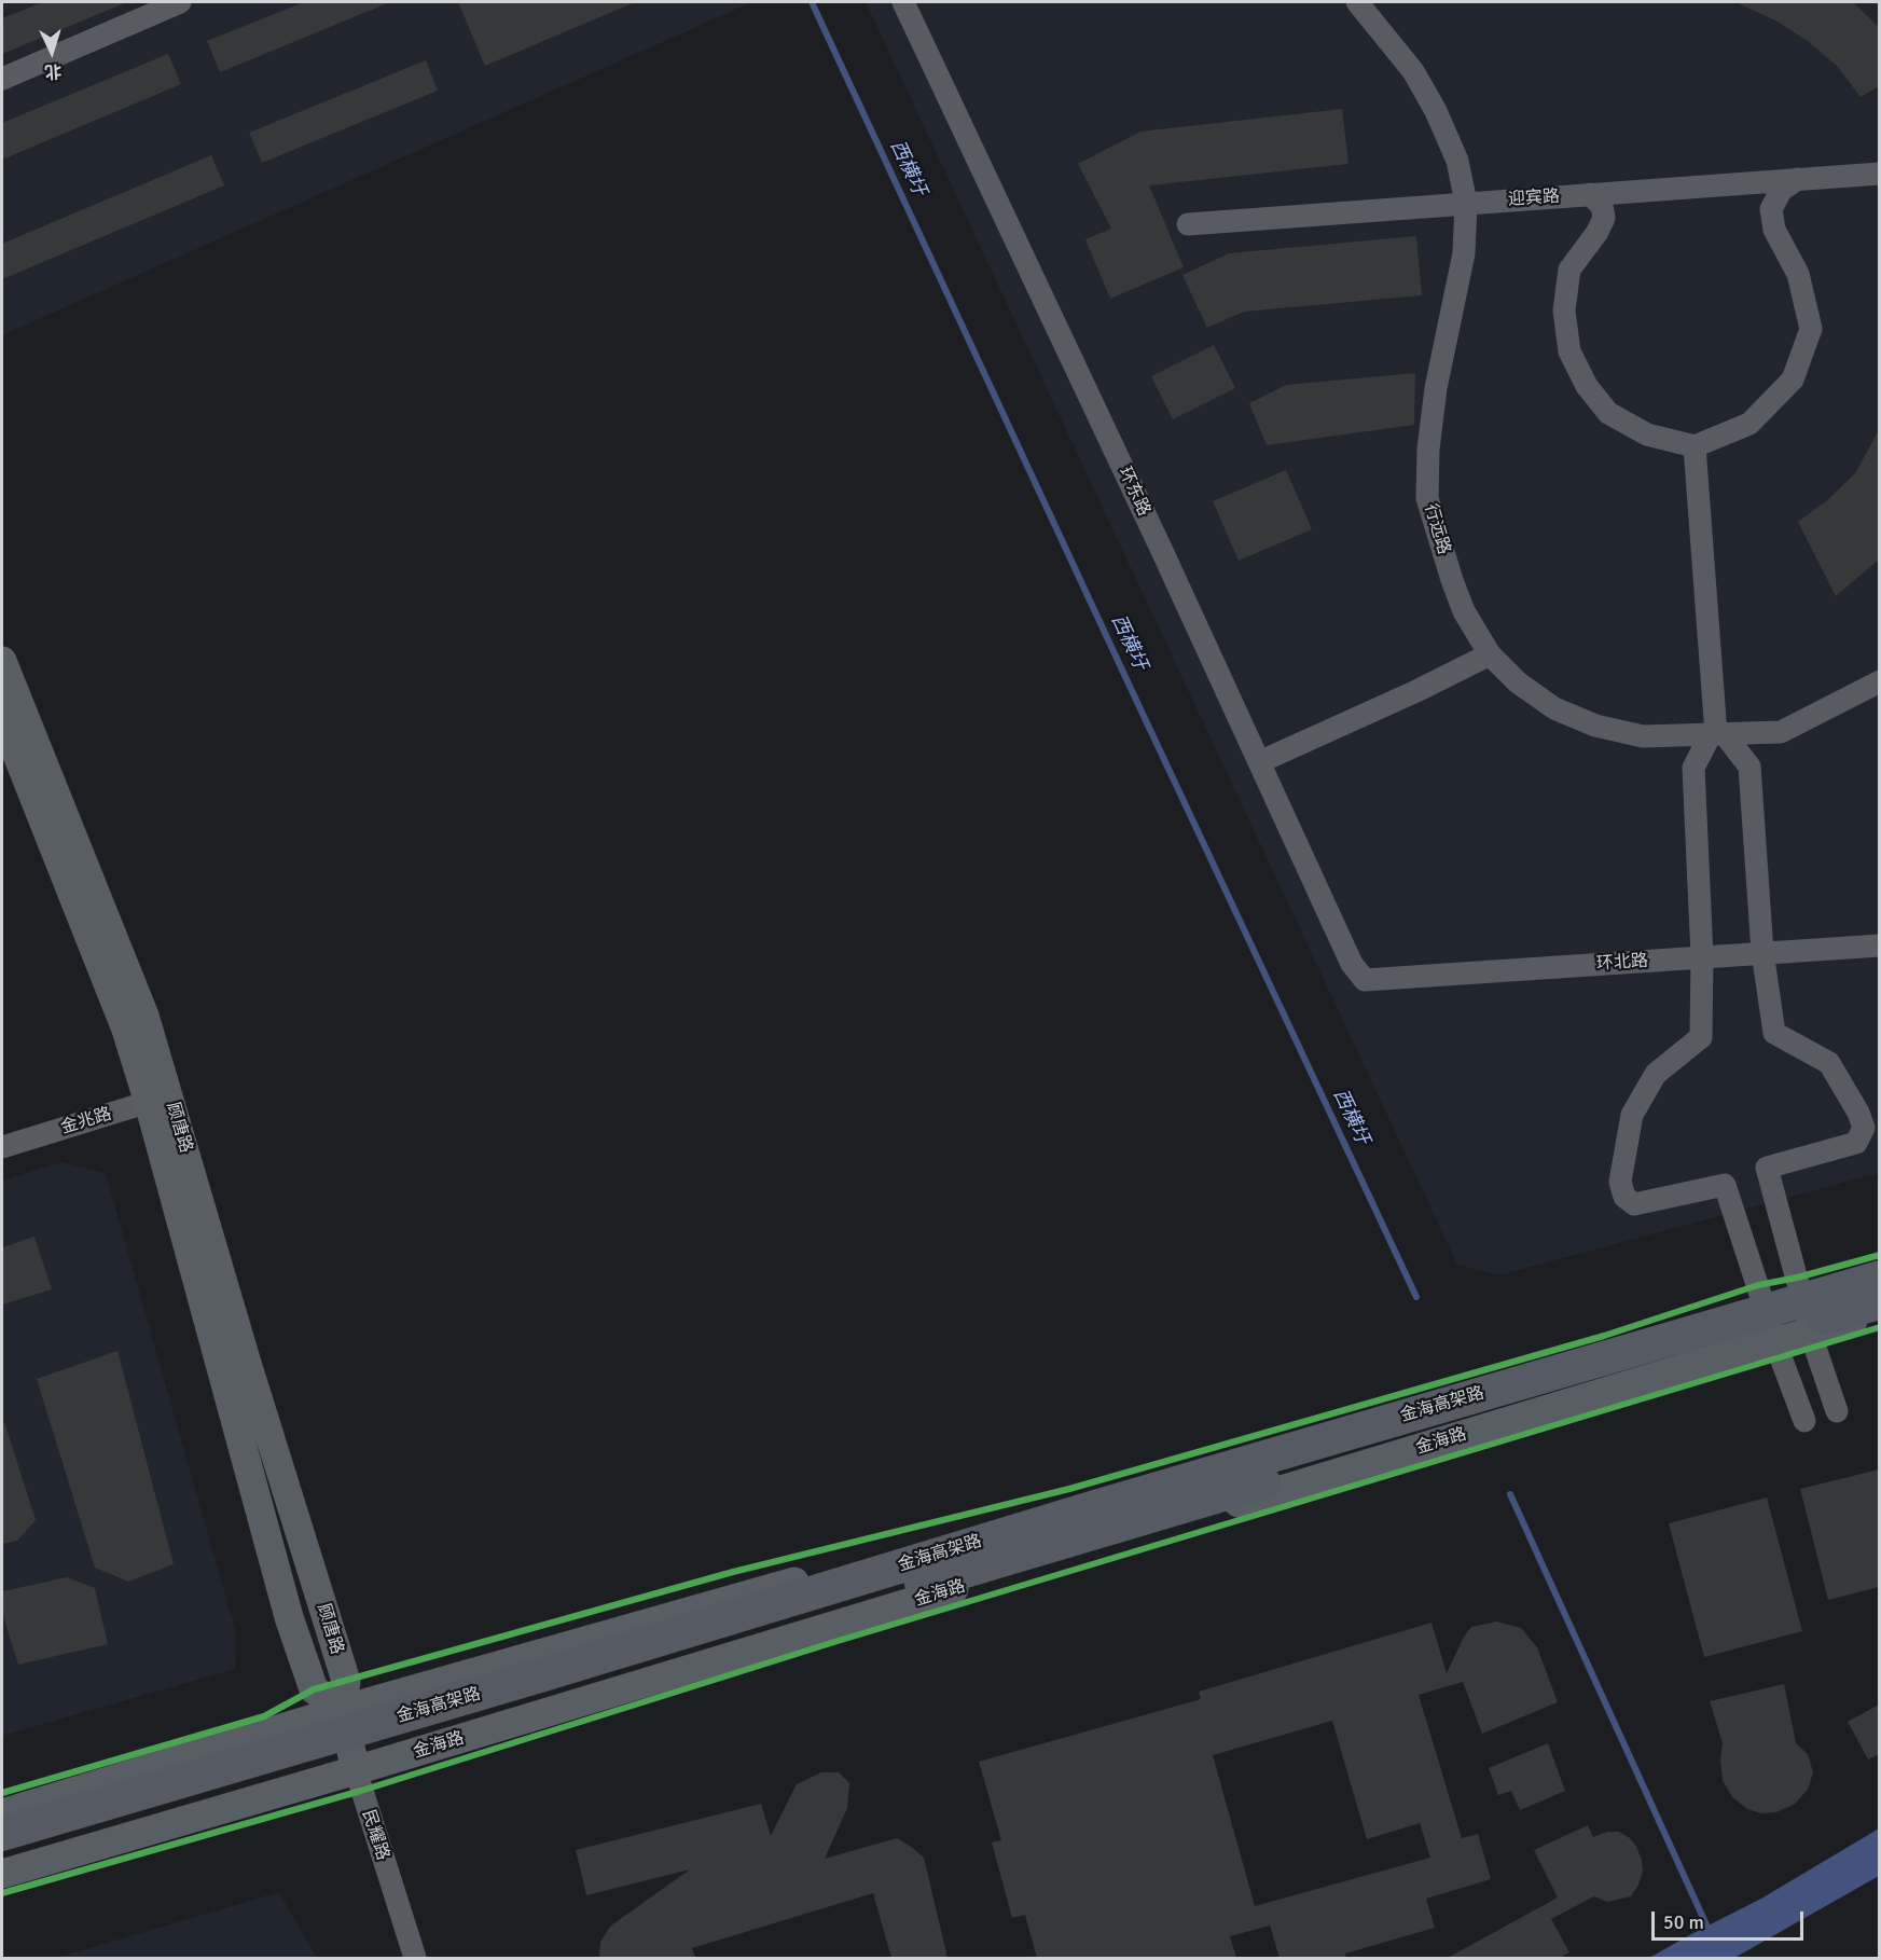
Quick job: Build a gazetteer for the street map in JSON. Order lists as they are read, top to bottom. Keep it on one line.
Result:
{"streets":{"highway":["金海高架路"],"main road":["顾唐路","金海路","民耀路"],"street":["迎宾路","环东路","行远路","环北路","金兆路"]},"crossings":[["迎宾路","行远路"],["环东路","环北路"],["金兆路","顾唐路"],["顾唐路","民耀路"],["金海路","民耀路"]],"water":["西横圩"],"scale_bar":"50 m","north":"bottom"}
